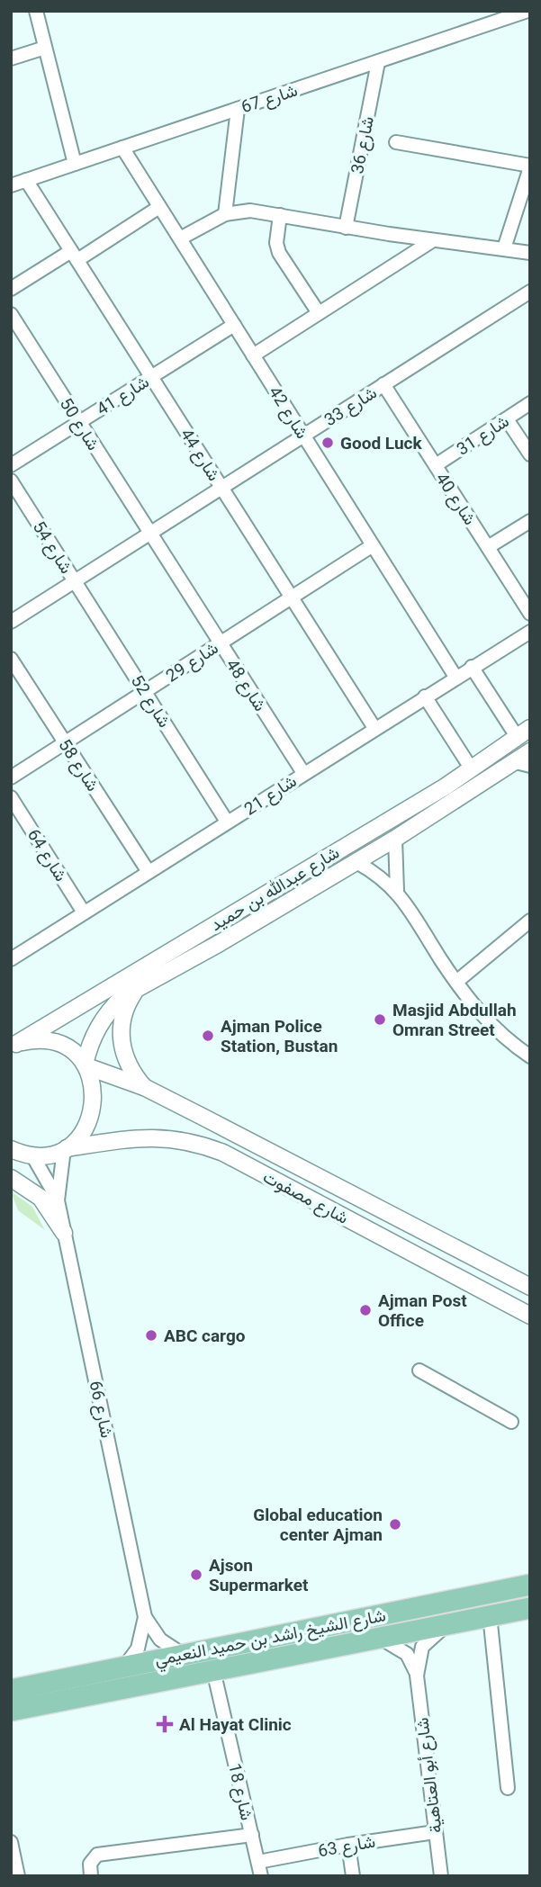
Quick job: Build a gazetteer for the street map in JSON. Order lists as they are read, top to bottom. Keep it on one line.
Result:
{"streets":{"main road":["شارع الشيخ راشد بن حميد النعيمي"],"street":["شارع 67","شارع 36","شارع 41","شارع 33","شارع 42","شارع 50","شارع 31","شارع 44","شارع 40","شارع 54","شارع 29","شارع 48","شارع 52","شارع 58","شارع 21","شارع 64","شارع عبدالله بن حميد","شارع مصفوت","شارع 66","شارع أبو العتاهية","شارع 18","شارع 63"]},"crossings":[["شارع 67","شارع 36"],["شارع 67","شارع 42"],["شارع 67","شارع 44"],["شارع 41","شارع 42"],["شارع 41","شارع 50"],["شارع 41","شارع 44"],["شارع 33","شارع 42"],["شارع 33","شارع 50"],["شارع 33","شارع 44"],["شارع 33","شارع 40"],["شارع 33","شارع 54"],["شارع 33","شارع 48"],["شارع 33","شارع 52"],["شارع 42","شارع 29"],["شارع 42","شارع 21"],["شارع 50","شارع 48"],["شارع 31","شارع 40"],["شارع 44","شارع 29"],["شارع 44","شارع 21"],["شارع 54","شارع 52"],["شارع 29","شارع 48"],["شارع 29","شارع 52"],["شارع 29","شارع 58"],["شارع 48","شارع 21"],["شارع 52","شارع 21"],["شارع 58","شارع 21"],["شارع 21","شارع 64"],["شارع عبدالله بن حميد","شارع مصفوت"],["شارع مصفوت","شارع 66"],["شارع 66","شارع الشيخ راشد بن حميد النعيمي"],["شارع الشيخ راشد بن حميد النعيمي","شارع أبو العتاهية"],["شارع الشيخ راشد بن حميد النعيمي","شارع 18"],["شارع أبو العتاهية","شارع 63"],["شارع 18","شارع 63"]],"places":{"other":["Good Luck","Masjid Abdullah Omran Street","Ajman Police Station, Bustan","Ajman Post Office","ABC cargo","Global education center Ajman","Ajson Supermarket"],"health":["Al Hayat Clinic"]}}
